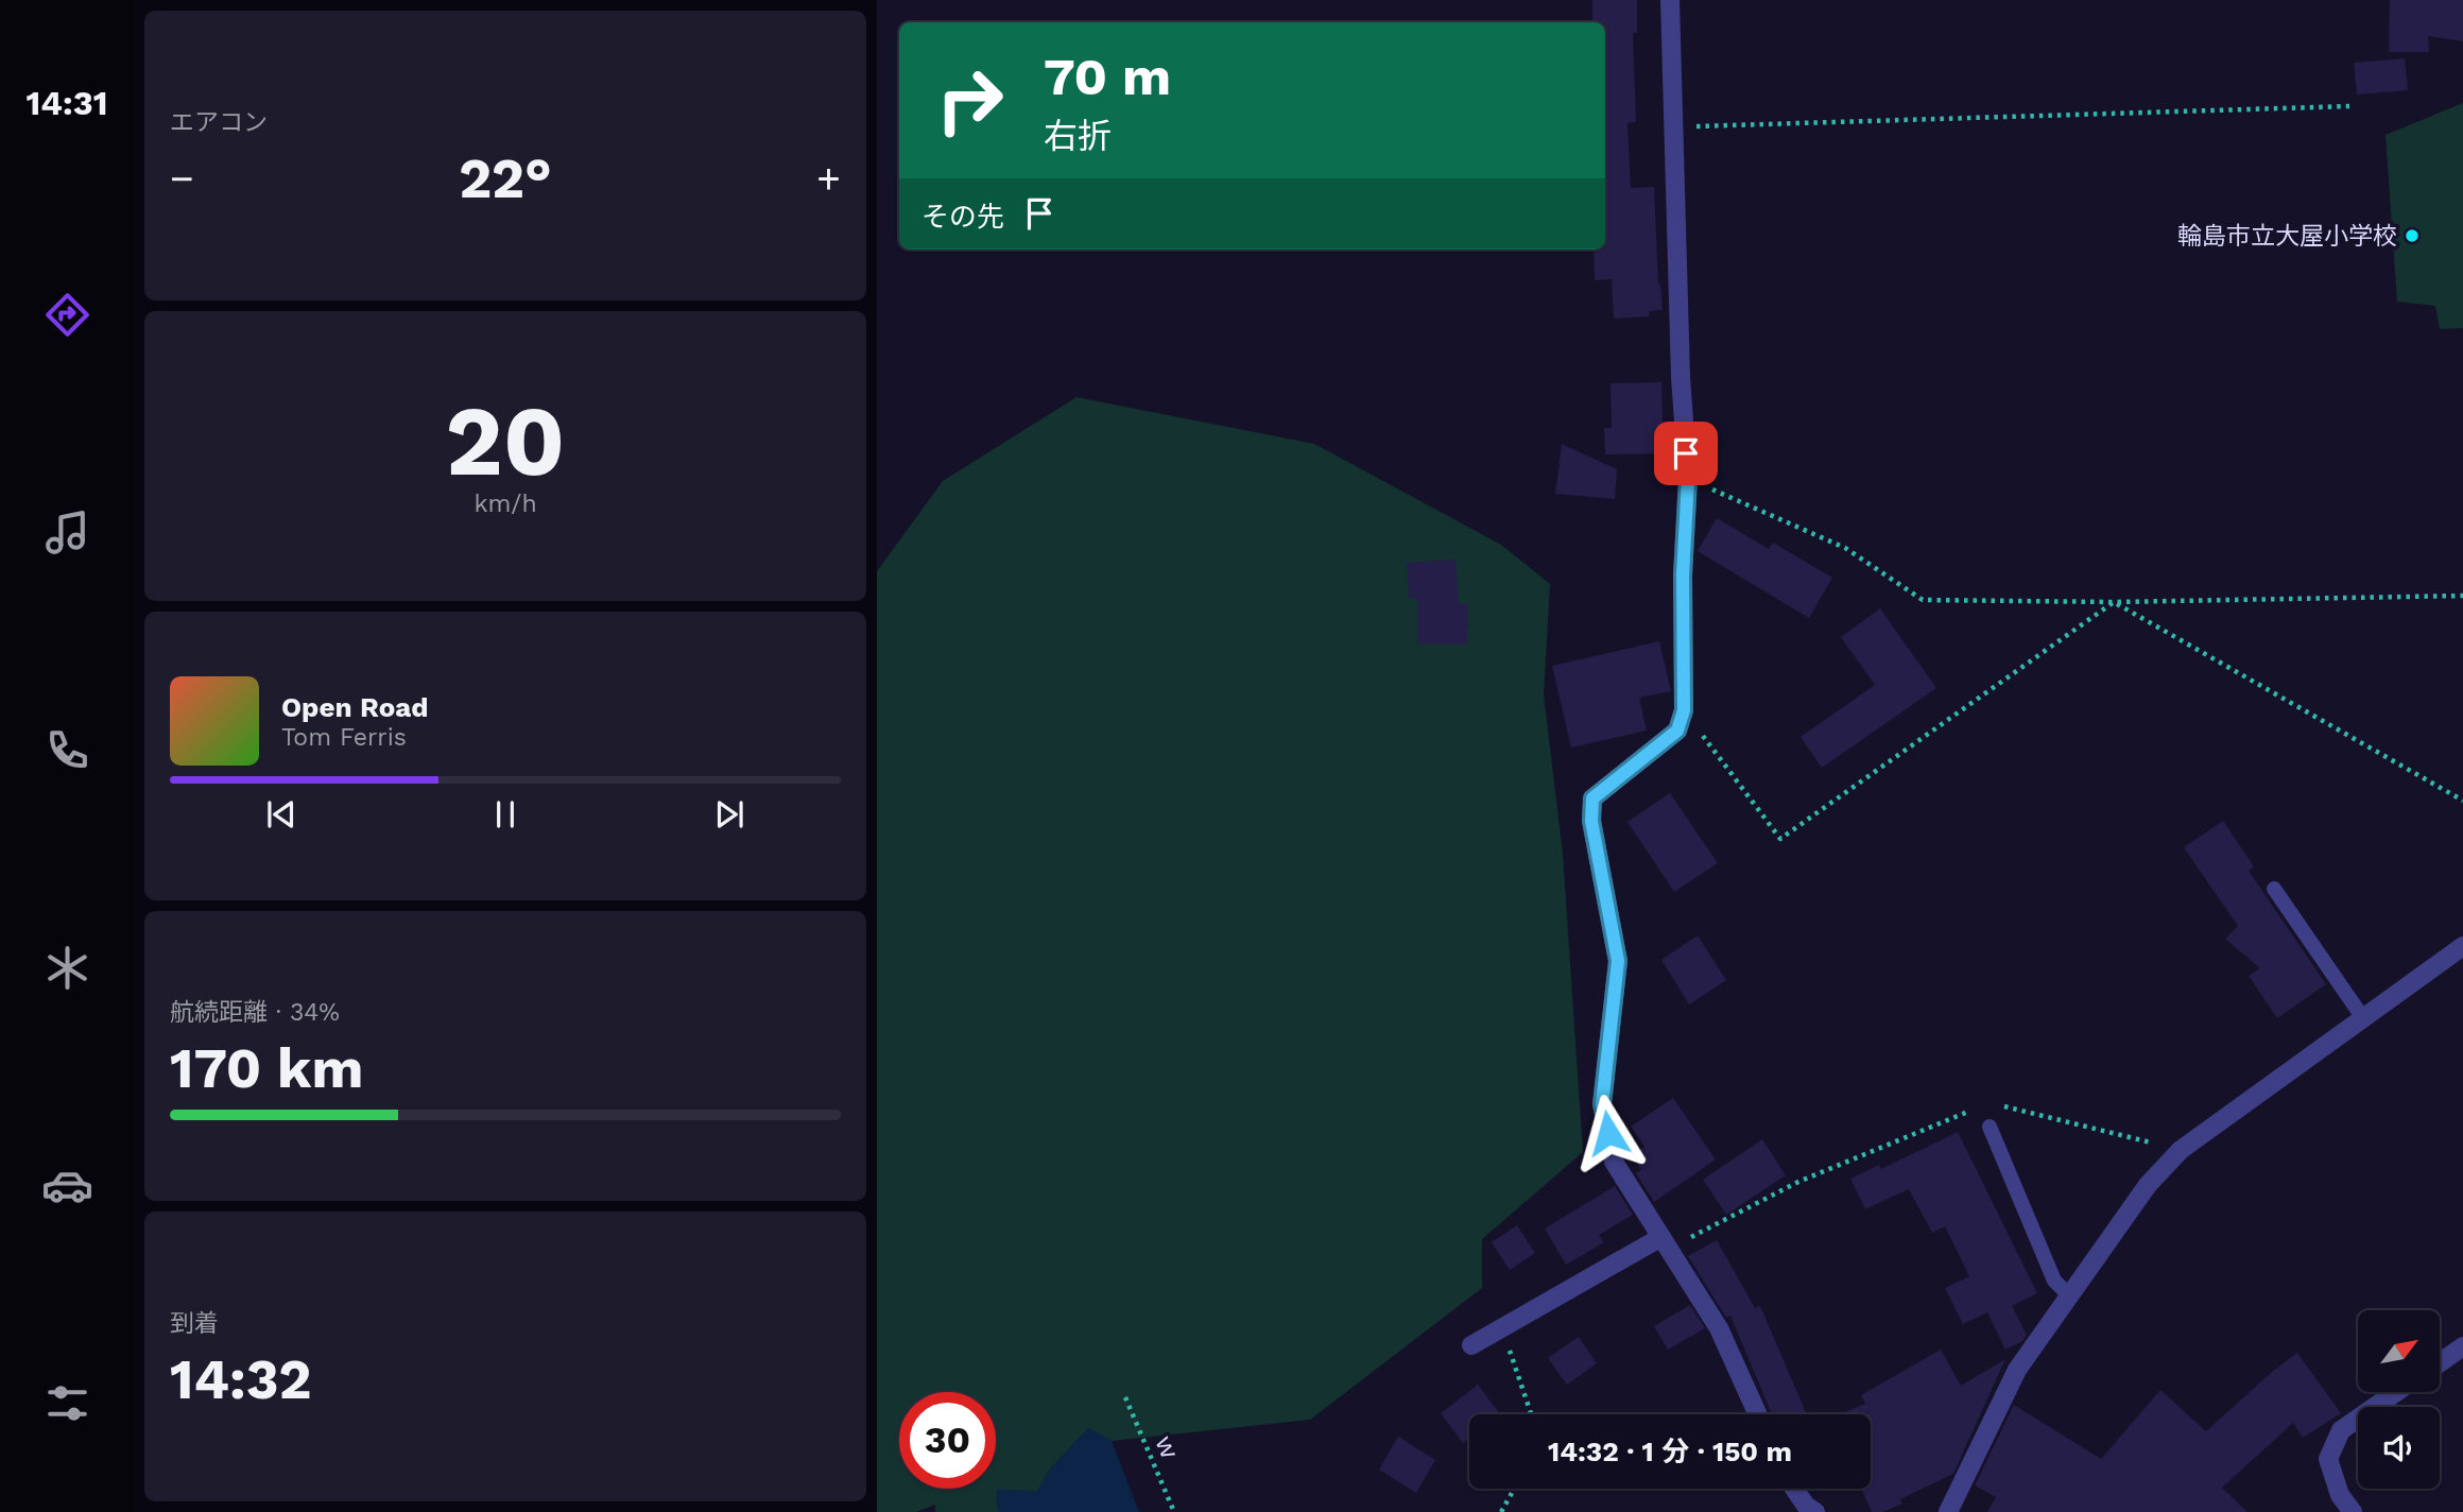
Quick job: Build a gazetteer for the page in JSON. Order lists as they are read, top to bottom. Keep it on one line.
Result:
{"streets":{"path":["ｗ"]},"places":["輪島市立大屋小学校"],"north":"top right","page":{"tabs":"14:31","tile":["エアコン",["20","km/h"],["航続距離 · 34%","170 km"],["到着","14:32"]],"turn":["70 m","右折"],"heat":["−","22°","+"],"then":"その先","song":["Open Road","Tom Ferris"],"limit":"30","trip":"14:32 · 1 分 · 150 m"}}
